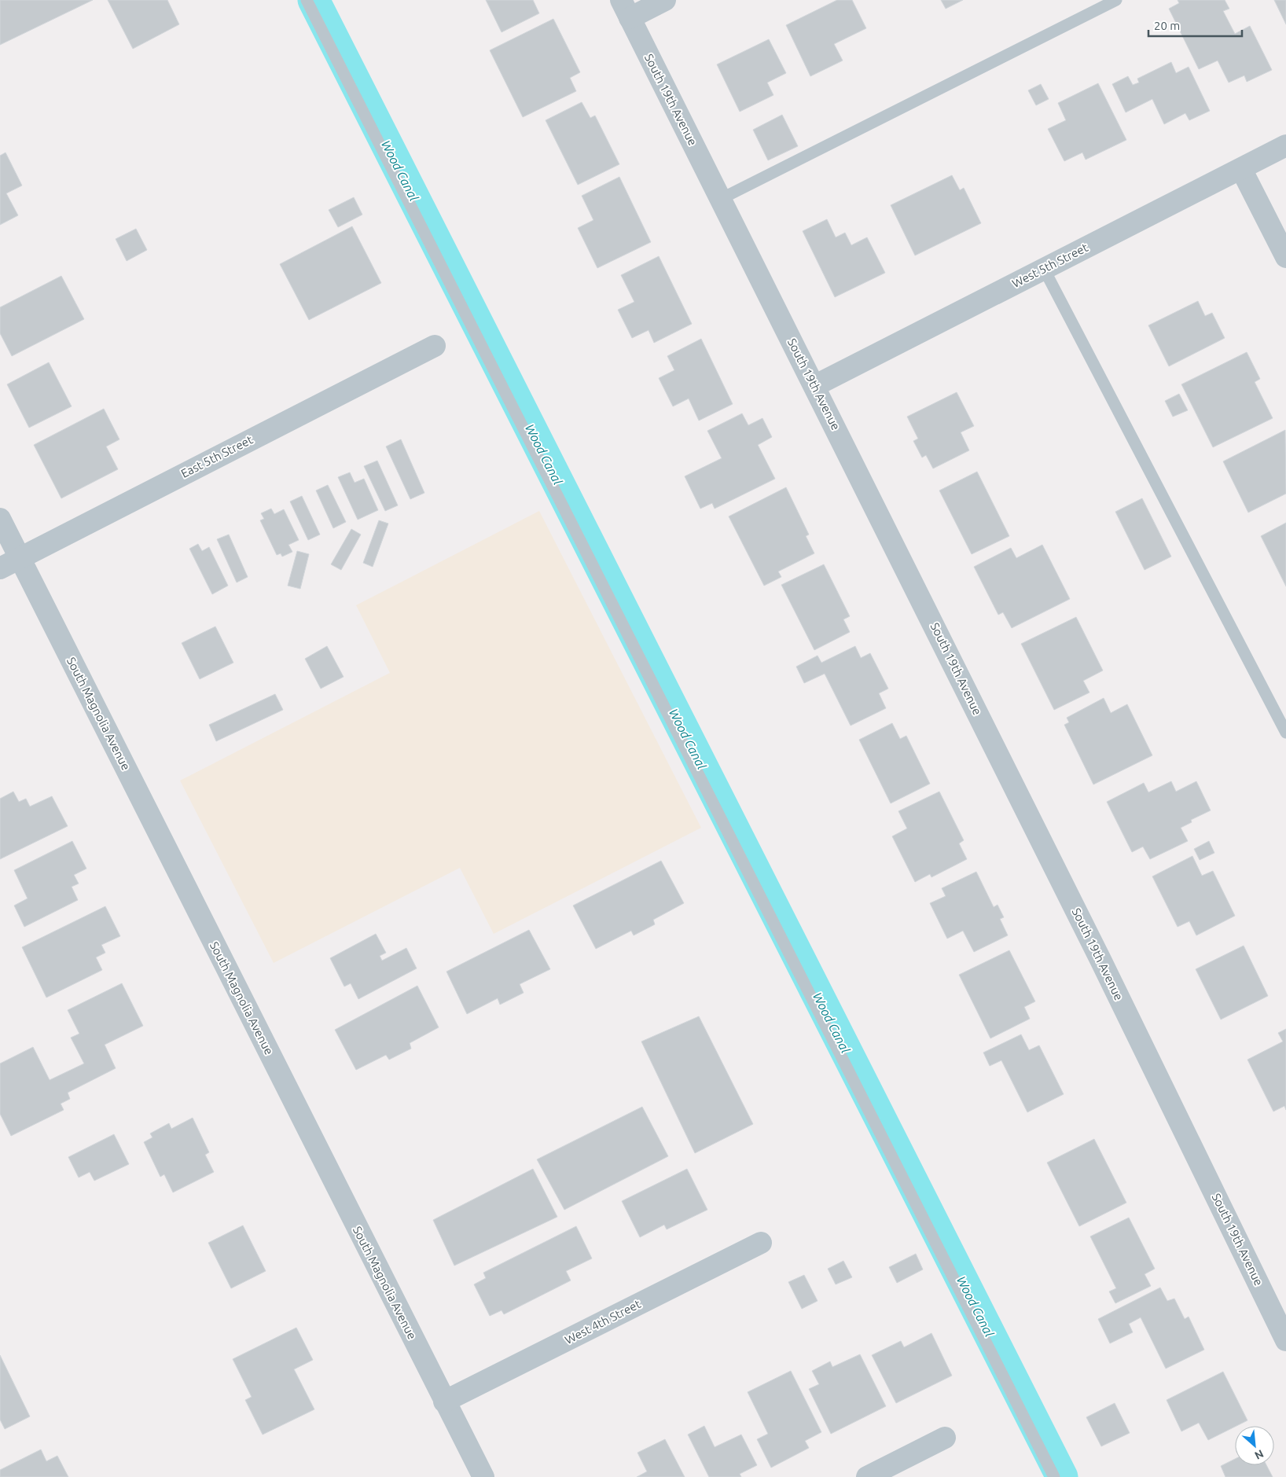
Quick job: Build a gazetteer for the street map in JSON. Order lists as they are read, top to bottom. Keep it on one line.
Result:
{"streets":{"street":["South 19th Avenue","West 5th Street","East 5th Street","South Magnolia Avenue","West 4th Street"]},"crossings":[["South 19th Avenue","West 5th Street"],["East 5th Street","South Magnolia Avenue"],["South Magnolia Avenue","West 4th Street"]],"water":["Wood Canal"],"scale_bar":"20 m","north":"bottom right"}
